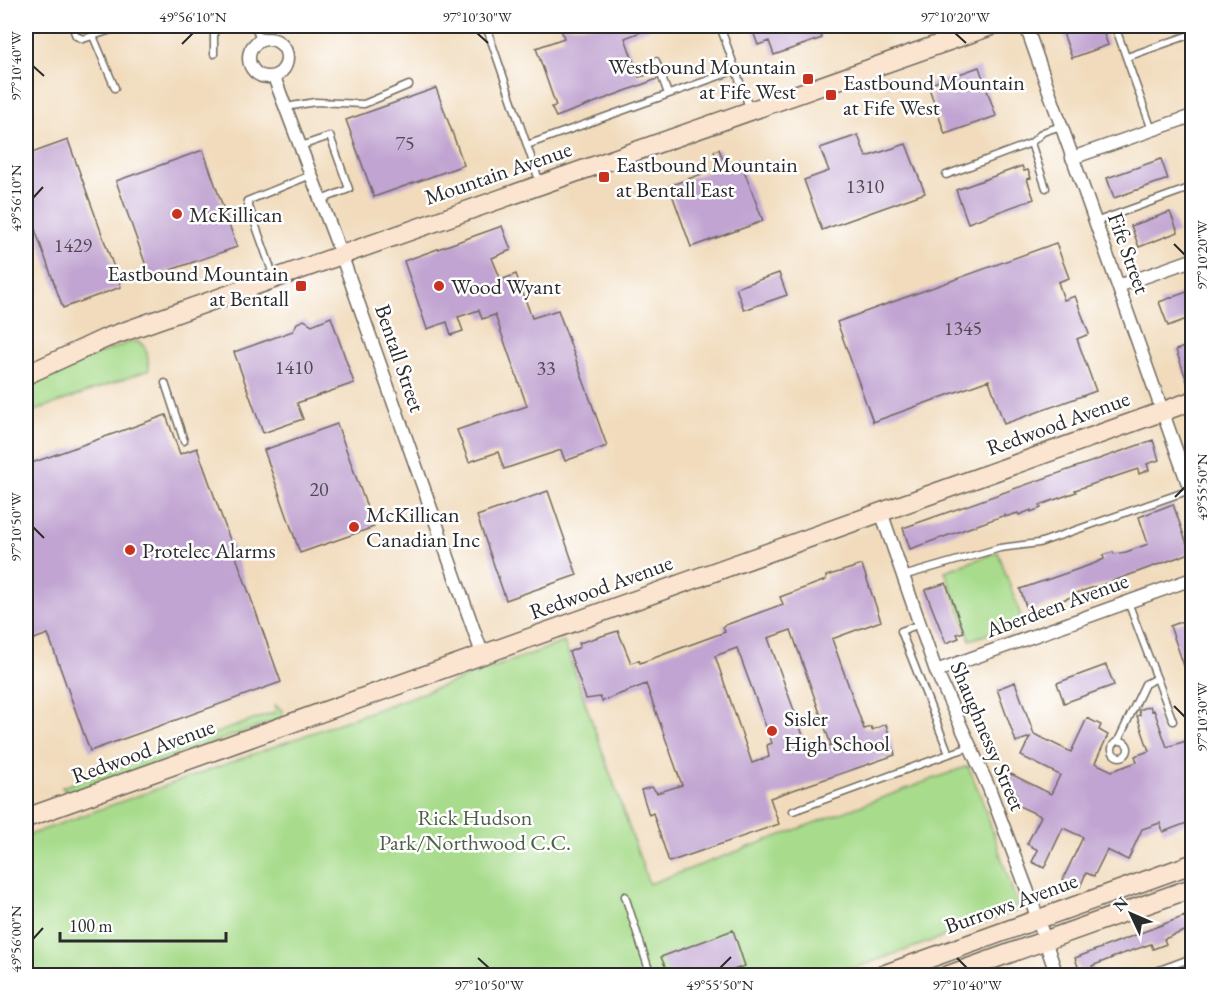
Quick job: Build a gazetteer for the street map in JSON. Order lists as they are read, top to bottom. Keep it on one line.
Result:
{"streets":{"street":["Mountain Avenue","Fife Street","Bentall Street","Redwood Avenue","Aberdeen Avenue","Shaughnessy Street","Burrows Avenue"]},"crossings":[["Mountain Avenue","Bentall Street"],["Fife Street","Redwood Avenue"],["Bentall Street","Redwood Avenue"],["Redwood Avenue","Shaughnessy Street"],["Aberdeen Avenue","Shaughnessy Street"],["Shaughnessy Street","Burrows Avenue"]],"parks":["Rick Hudson Park/Northwood C.C."],"places":{"transit":["Westbound Mountain at Fife West","Eastbound Mountain at Fife West","Eastbound Mountain at Bentall East","Eastbound Mountain at Bentall"],"other":["McKillican","Wood Wyant","McKillican Canadian Inc","Protelec Alarms","Sisler High School"]},"house_numbers":["75","1310","1429","1345","1410","33","20"],"scale_bar":"100 m","north":"top left","coordinates":["49°56'10\"N","97°10'30\"W","97°10'20\"W","97°10'40\"W","49°55'50\"N","97°10'50\"W","49°56'00\"N"]}
